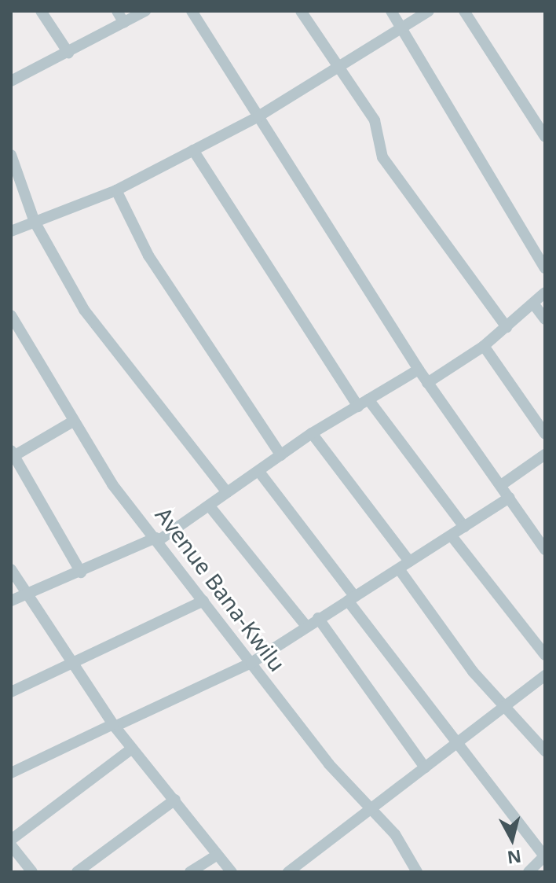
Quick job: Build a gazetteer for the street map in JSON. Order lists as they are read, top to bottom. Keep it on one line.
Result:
{"streets":{"street":["Avenue Bana-Kwilu"]},"north":"bottom"}
